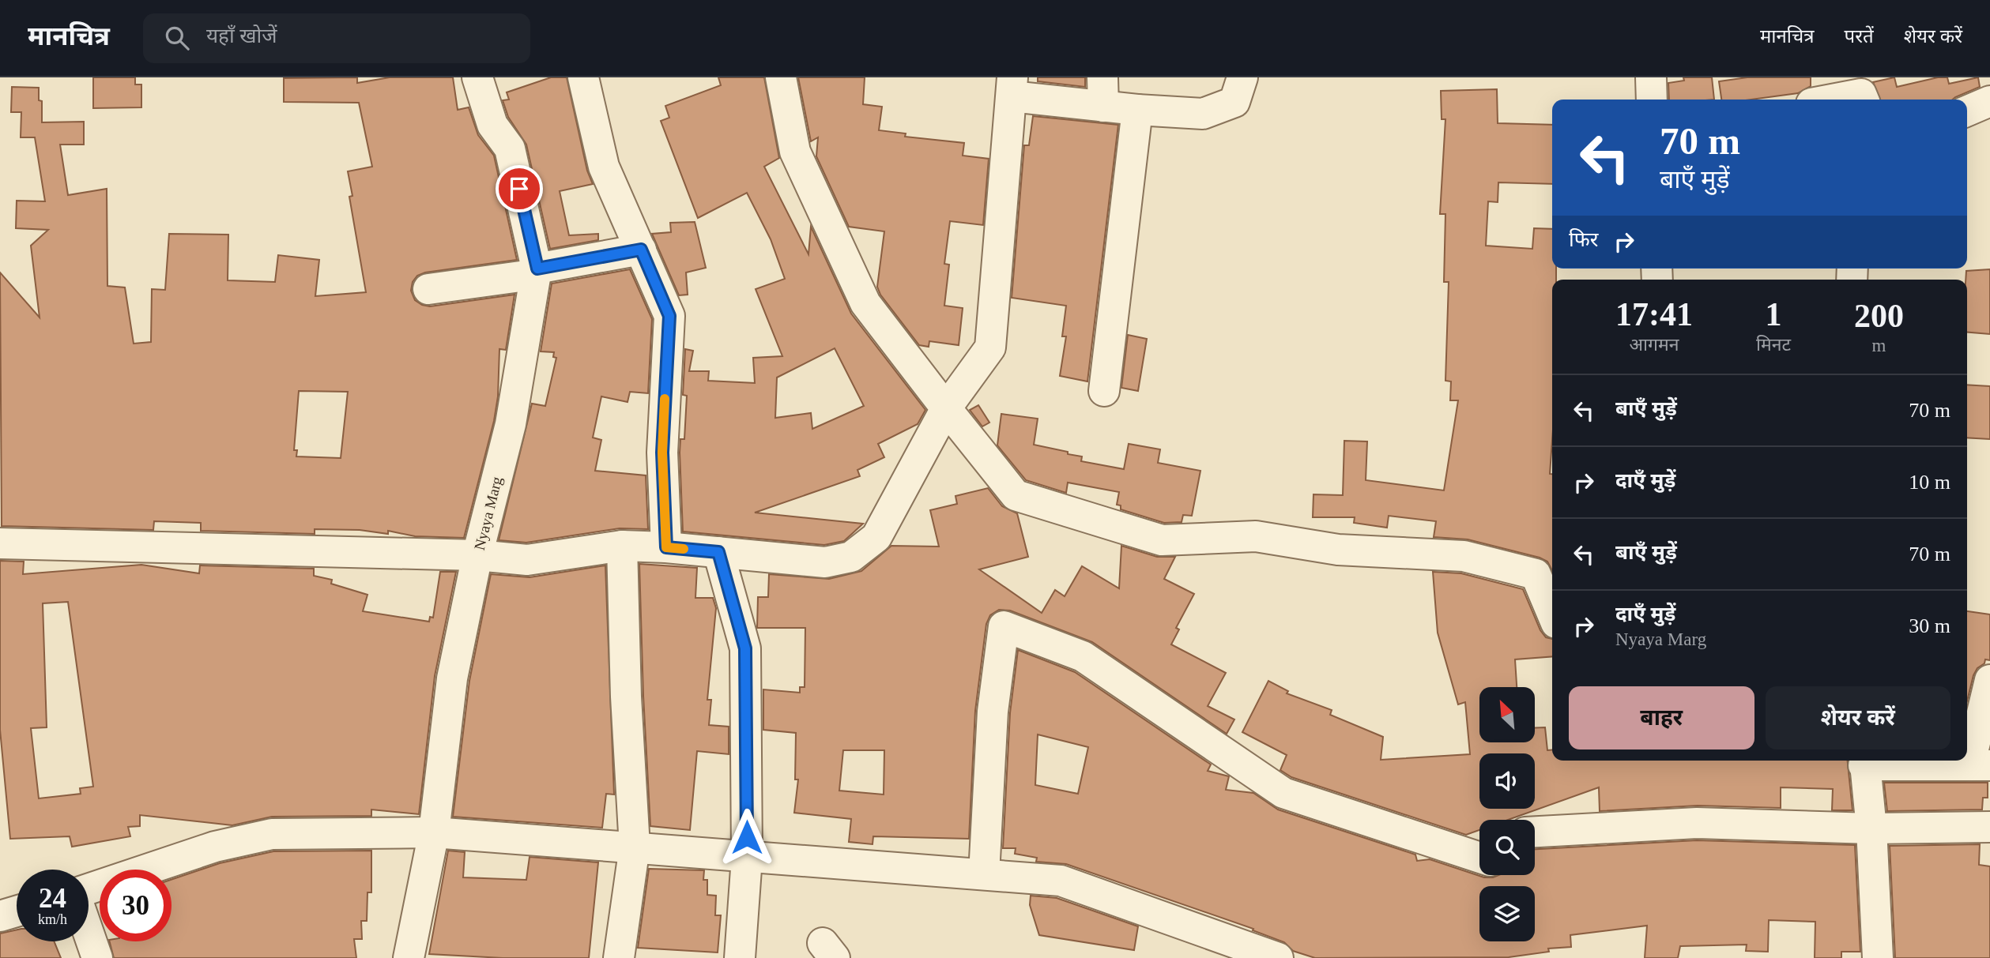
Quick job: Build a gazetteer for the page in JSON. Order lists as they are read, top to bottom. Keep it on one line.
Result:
{"streets":{"street":["Nyaya Marg"]},"north":"top left","page":{"header":"मानचित्र","search":"यहाँ खोजें","nav":["मानचित्र","परतें","शेयर करें"],"turn":["70 m","बाएँ मुड़ें"],"then":"फिर","eta":["17:41","आगमन","1","मिनट","200","m"],"list":[{"name":"बाएँ मुड़ें","value":"70 m"},{"name":"दाएँ मुड़ें","value":"10 m"},{"name":"बाएँ मुड़ें","value":"70 m"},{"name":"दाएँ मुड़ें","note":"Nyaya Marg","value":"30 m"}],"buttons":["बाहर","शेयर करें"],"speed":"24 km/h","limit":"30"}}
